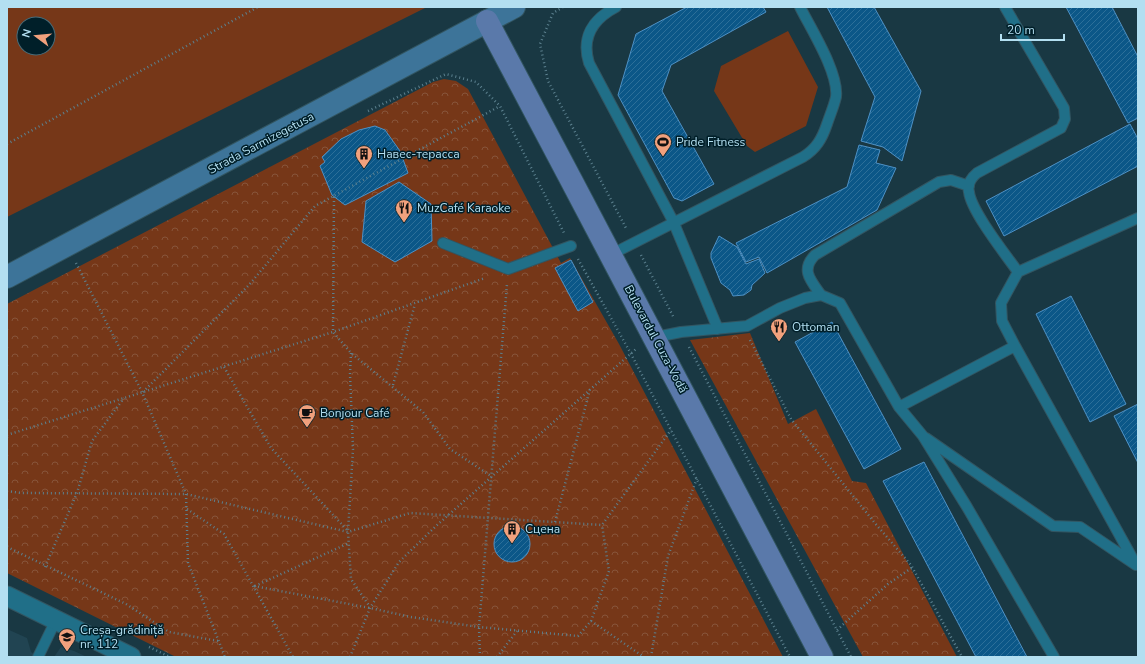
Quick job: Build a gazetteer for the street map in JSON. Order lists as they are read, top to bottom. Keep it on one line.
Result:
{"streets":{"main road":["Strada Sarmizegetusa","Bulevardul Cuza-Vodă"]},"crossings":[["Strada Sarmizegetusa","Bulevardul Cuza-Vodă"]],"places":{"sports":["Pride Fitness"],"building":["Навес-терасса","Сцена"],"restaurant":["MuzCafé Karaoke","Ottoman"],"cafe":["Bonjour Café"],"school or university":["Creșa-grădiniță nr. 112"]},"scale_bar":"20 m","north":"left"}
